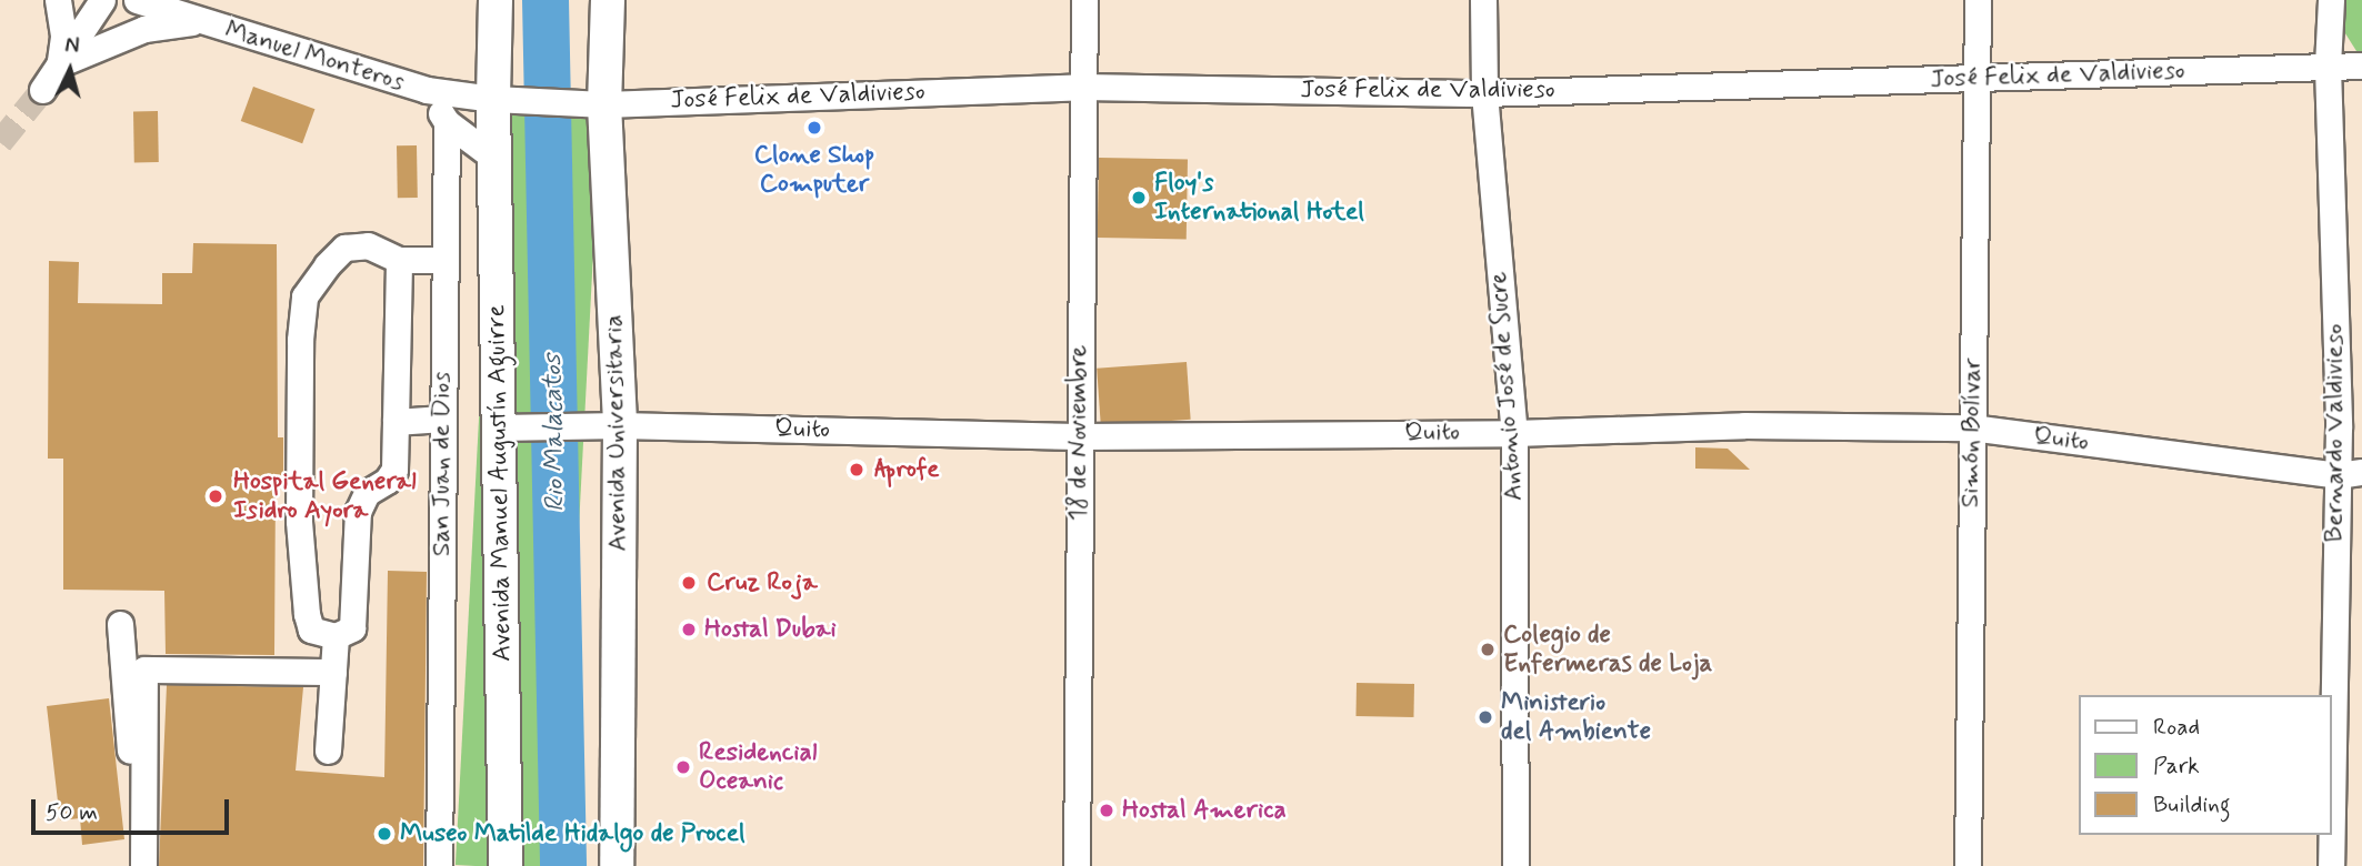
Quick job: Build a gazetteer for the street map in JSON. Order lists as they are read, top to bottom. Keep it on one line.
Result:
{"streets":{"main road":["Avenida Universitaria","Avenida Manuel Augustín Aguirre"],"street":["Manuel Monteros","José Felix de Valdivieso","Antonio José de Sucre","Quito","18 de Noviembre","Simón Bolívar","Bernardo Valdivieso","San Juan de Dios"]},"crossings":[["Manuel Monteros","José Felix de Valdivieso"],["Manuel Monteros","San Juan de Dios"],["Manuel Monteros","Avenida Manuel Augustín Aguirre"],["José Felix de Valdivieso","Antonio José de Sucre"],["José Felix de Valdivieso","Avenida Universitaria"],["José Felix de Valdivieso","18 de Noviembre"],["José Felix de Valdivieso","Simón Bolívar"],["José Felix de Valdivieso","Bernardo Valdivieso"],["José Felix de Valdivieso","Avenida Manuel Augustín Aguirre"],["Antonio José de Sucre","Quito"],["Quito","Avenida Universitaria"],["Quito","18 de Noviembre"],["Quito","Simón Bolívar"],["Quito","Bernardo Valdivieso"],["Quito","Avenida Manuel Augustín Aguirre"]],"water":["Rio Malacatos"],"places":["Clone Shop Computer","Floy's International Hotel","Aprofe","Hospital General Isidro Ayora","Cruz Roja","Hostal Dubai","Colegio de Enfermeras de Loja","Ministerio del Ambiente","Residencial Oceanic","Hostal America","Museo Matilde Hidalgo de Procel"],"legend":["Road","Park","Building"],"scale_bar":"50 m","north":"top"}
